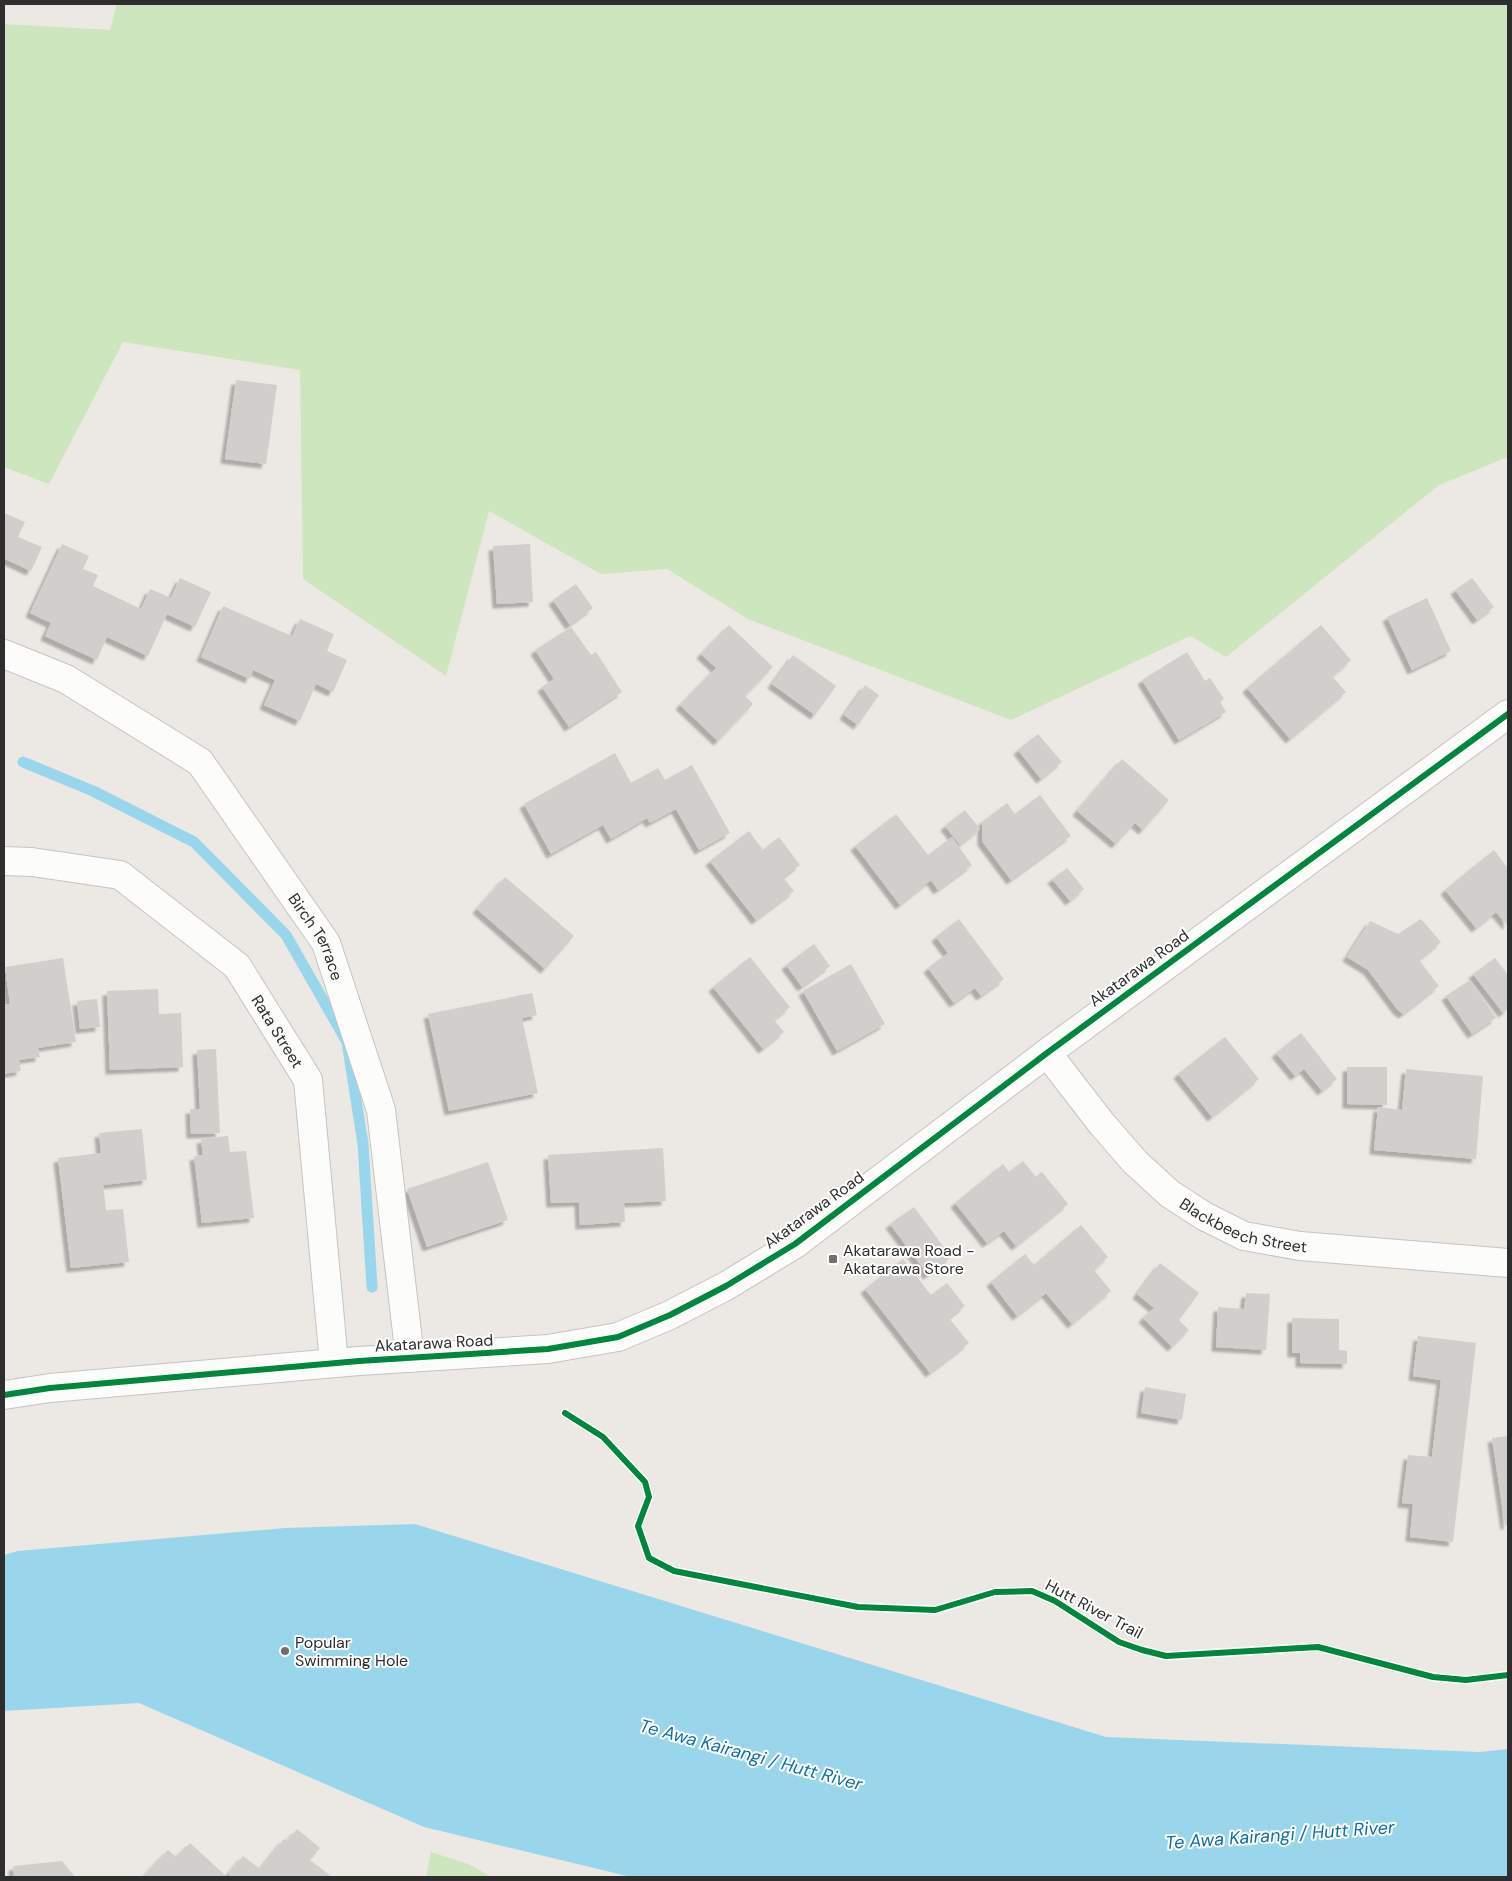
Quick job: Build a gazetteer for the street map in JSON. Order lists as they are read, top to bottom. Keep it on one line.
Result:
{"streets":{"street":["Birch Terrace","Akatarawa Road","Rata Street","Blackbeech Street"],"cycle path":["Hutt River Trail"]},"crossings":[["Birch Terrace","Akatarawa Road"],["Akatarawa Road","Rata Street"],["Akatarawa Road","Blackbeech Street"]],"water":["Te Awa Kairangi / Hutt River"],"places":{"transit":["Akatarawa Road - Akatarawa Store"],"other":["Popular Swimming Hole"]}}
